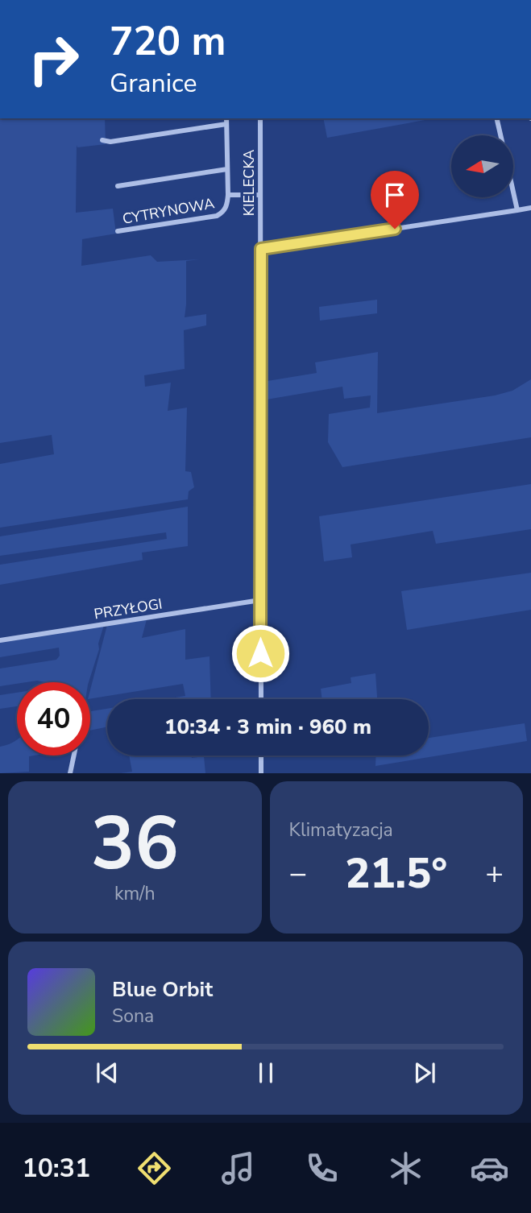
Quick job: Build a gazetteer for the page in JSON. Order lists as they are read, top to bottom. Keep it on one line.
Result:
{"streets":{"street":["KIELECKA","CYTRYNOWA","PRZYŁOGI"]},"crossings":[["KIELECKA","PRZYŁOGI"]],"north":"left","page":{"turn":["720 m","Granice"],"limit":"40","trip":"10:34 · 3 min · 960 m","tile":[["36","km/h"],"Klimatyzacja"],"heat":["−","21.5°","+"],"song":["Blue Orbit","Sona"],"tabs":"10:31"}}
